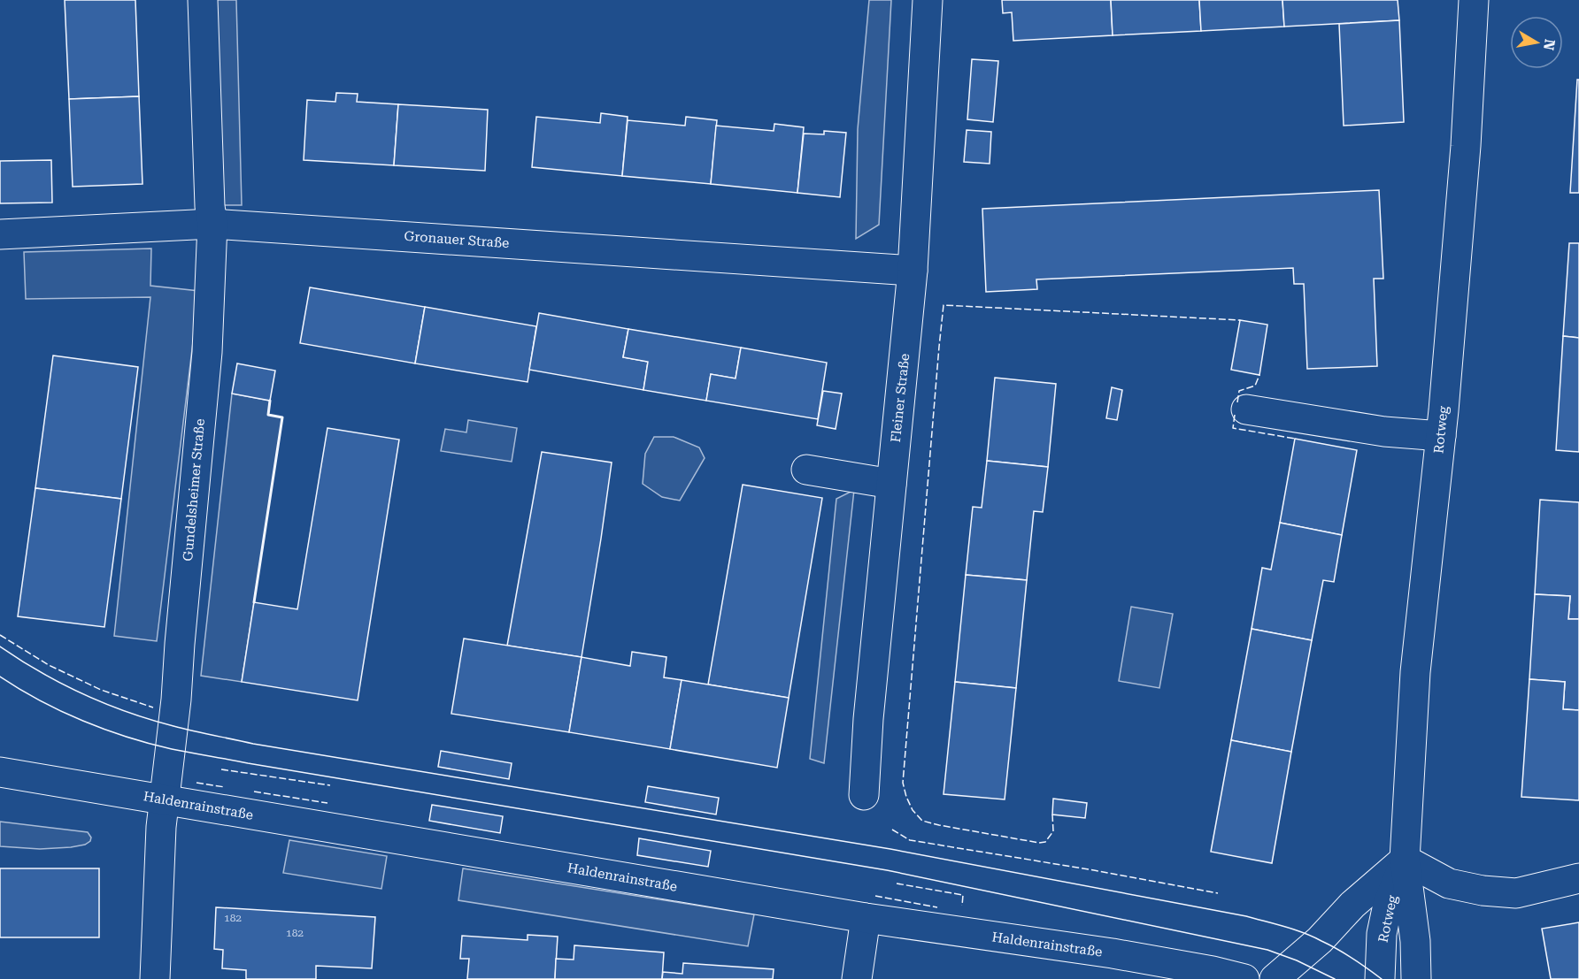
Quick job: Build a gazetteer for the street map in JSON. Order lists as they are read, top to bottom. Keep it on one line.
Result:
{"streets":{"street":["Gronauer Straße","Fleiner Straße","Rotweg","Gundelsheimer Straße","Haldenrainstraße"]},"crossings":[["Gronauer Straße","Fleiner Straße"],["Gronauer Straße","Gundelsheimer Straße"],["Gundelsheimer Straße","Haldenrainstraße"]],"house_numbers":["182","182"],"north":"right"}
